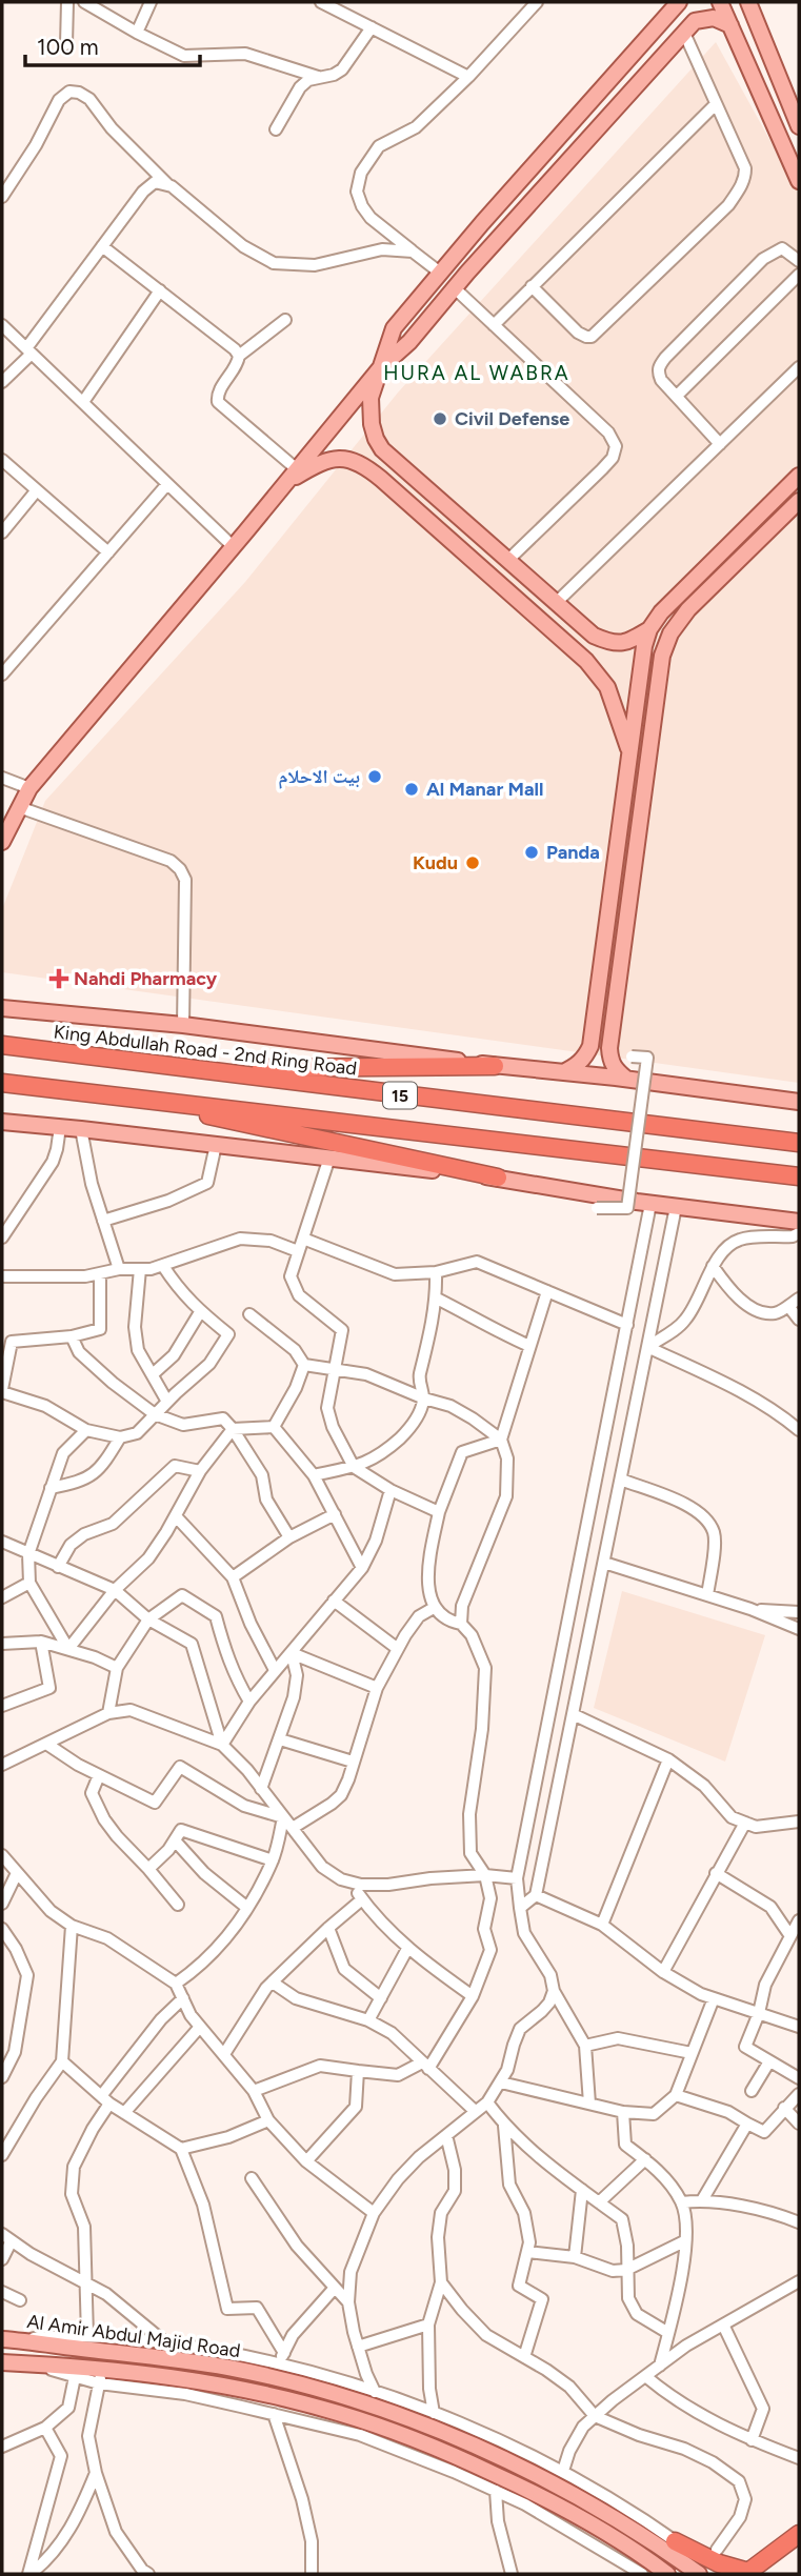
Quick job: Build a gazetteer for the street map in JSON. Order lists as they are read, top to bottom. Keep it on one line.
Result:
{"streets":{"highway":["King Abdullah Road - 2nd Ring Road","15"],"main road":["Al Amir Abdul Majid Road"]},"districts":["HURA AL WABRA"],"places":{"other":["Civil Defense","بيت الاحلام","Al Manar Mall","Panda","Kudu"],"health":["Nahdi Pharmacy"]},"scale_bar":"100 m"}
